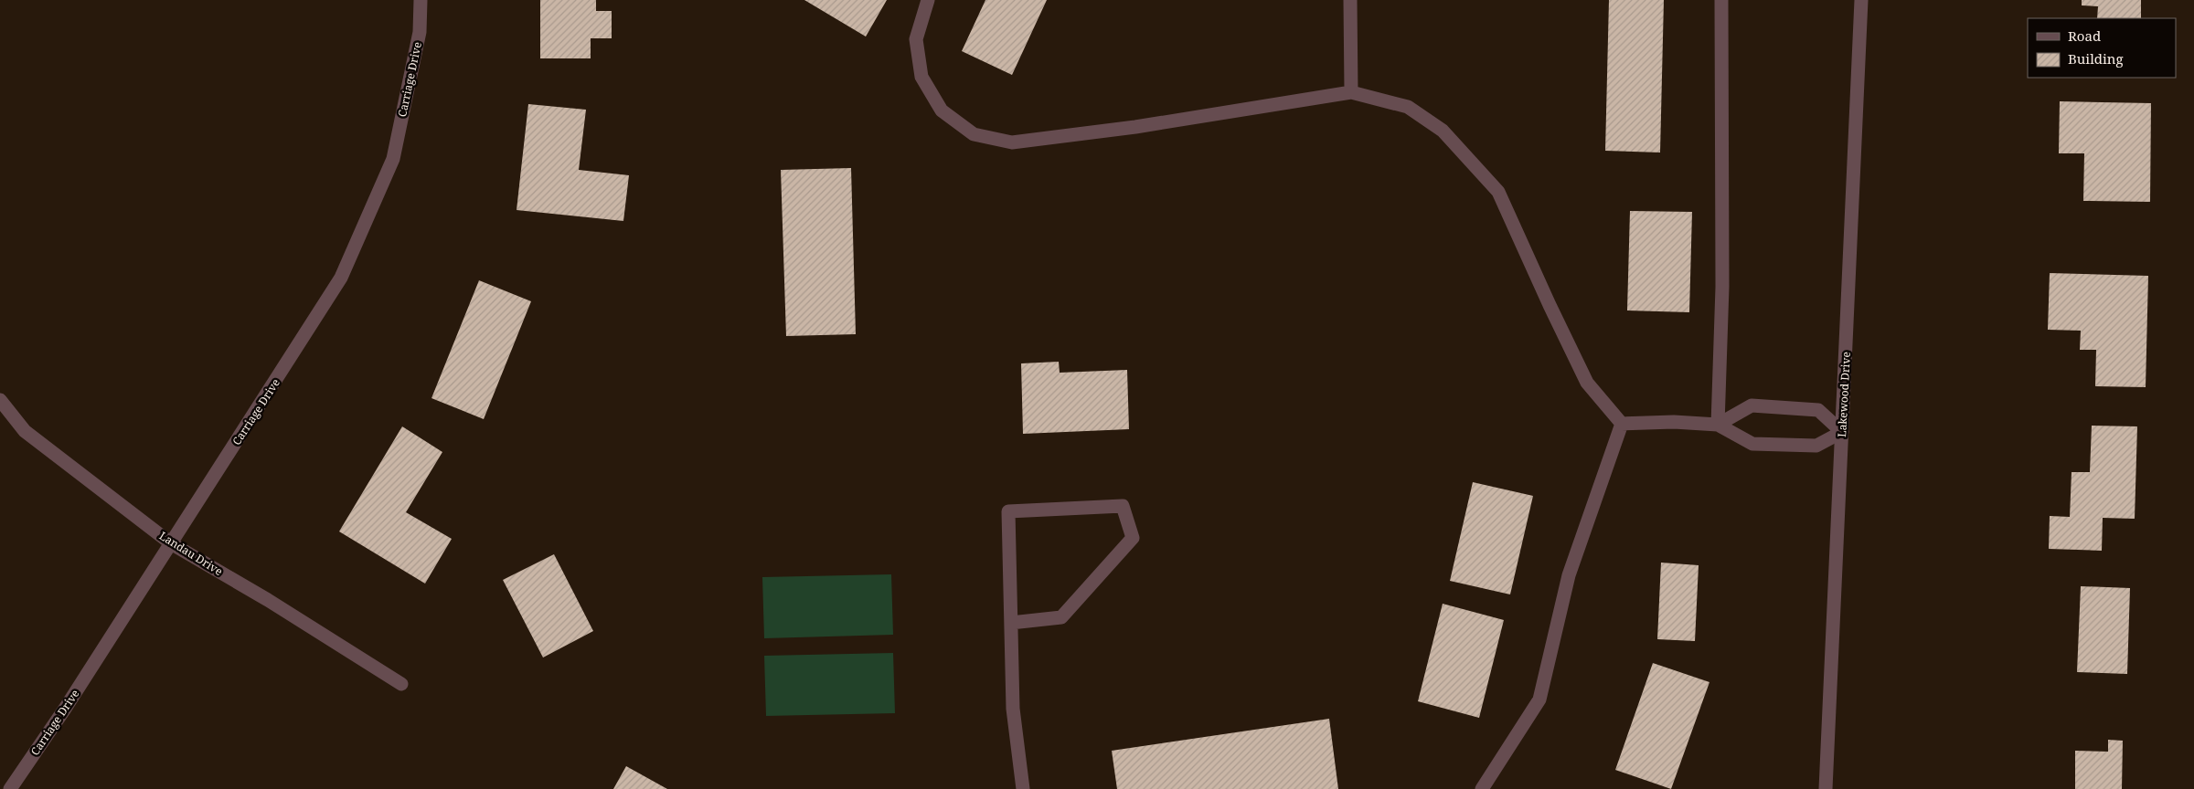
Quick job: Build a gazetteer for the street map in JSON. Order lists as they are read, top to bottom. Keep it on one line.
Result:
{"streets":{"street":["Carriage Drive","Lakewood Drive","Landau Drive"]},"crossings":[["Carriage Drive","Landau Drive"]],"legend":["Road","Building"]}
